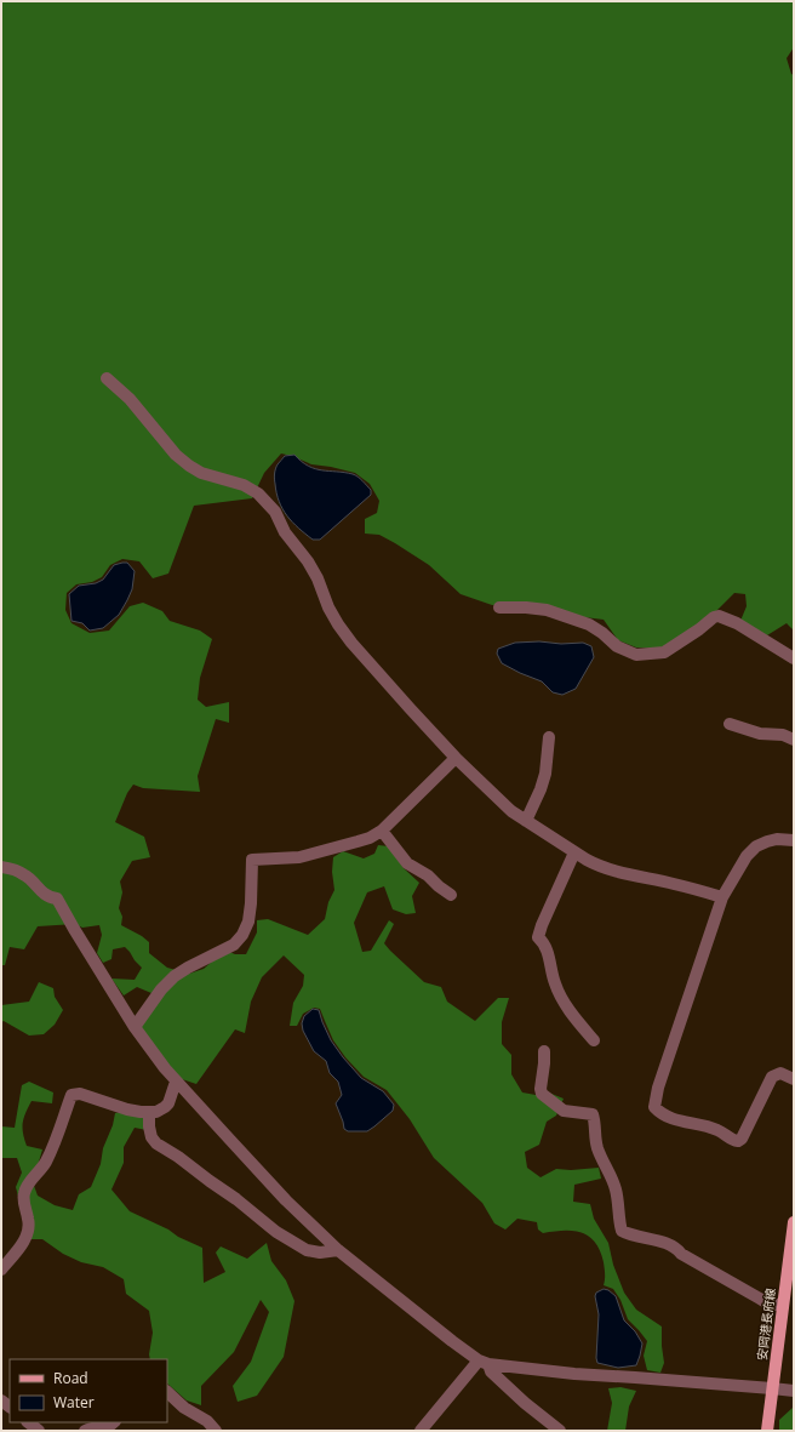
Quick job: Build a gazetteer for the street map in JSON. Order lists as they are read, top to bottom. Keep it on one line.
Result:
{"streets":{"main road":["安岡港長府線"]},"legend":["Road","Water"]}
